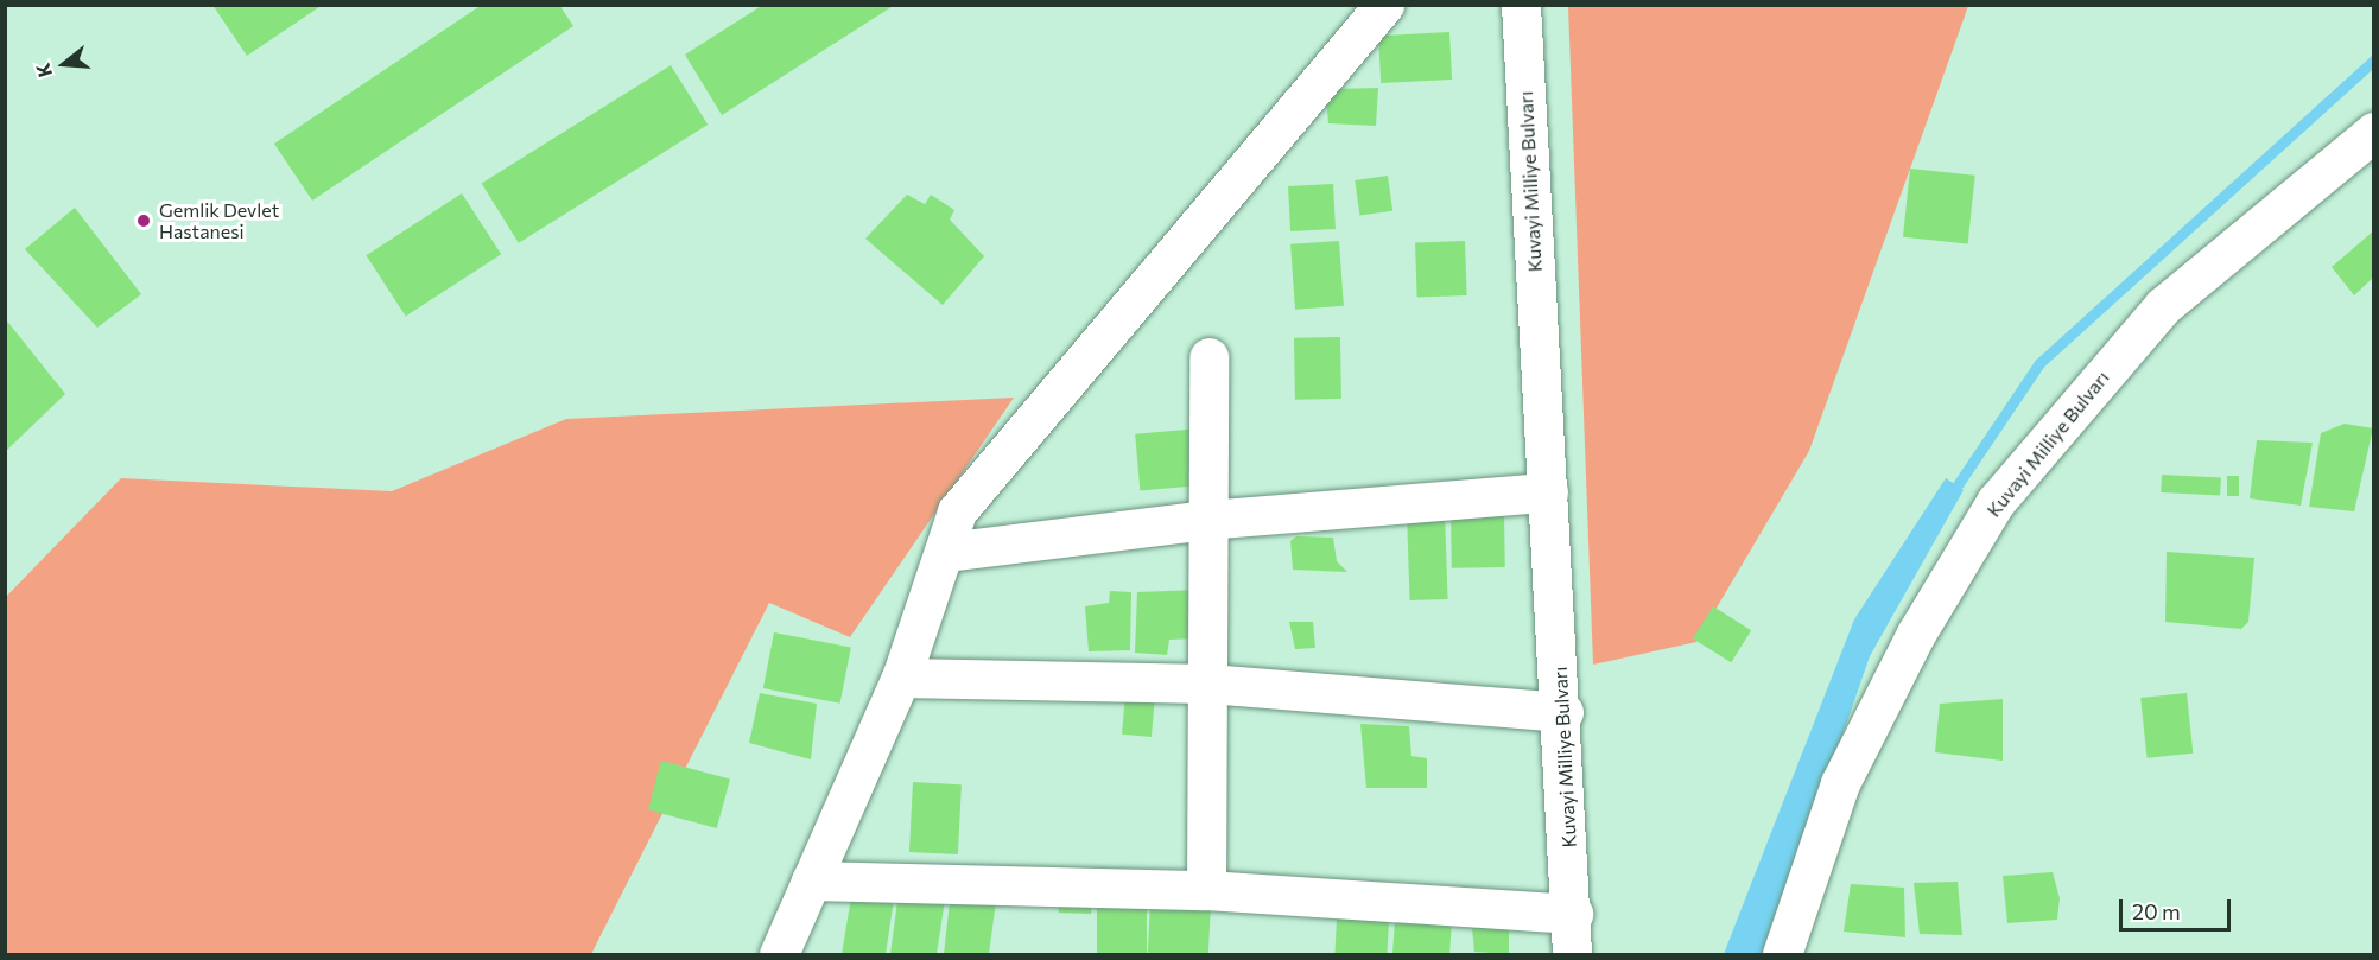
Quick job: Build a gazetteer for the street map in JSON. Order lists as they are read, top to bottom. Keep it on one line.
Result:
{"streets":{"street":["Kuvayi Milliye Bulvarı"]},"places":["Gemlik Devlet Hastanesi"],"scale_bar":"20 m","north":"left"}
